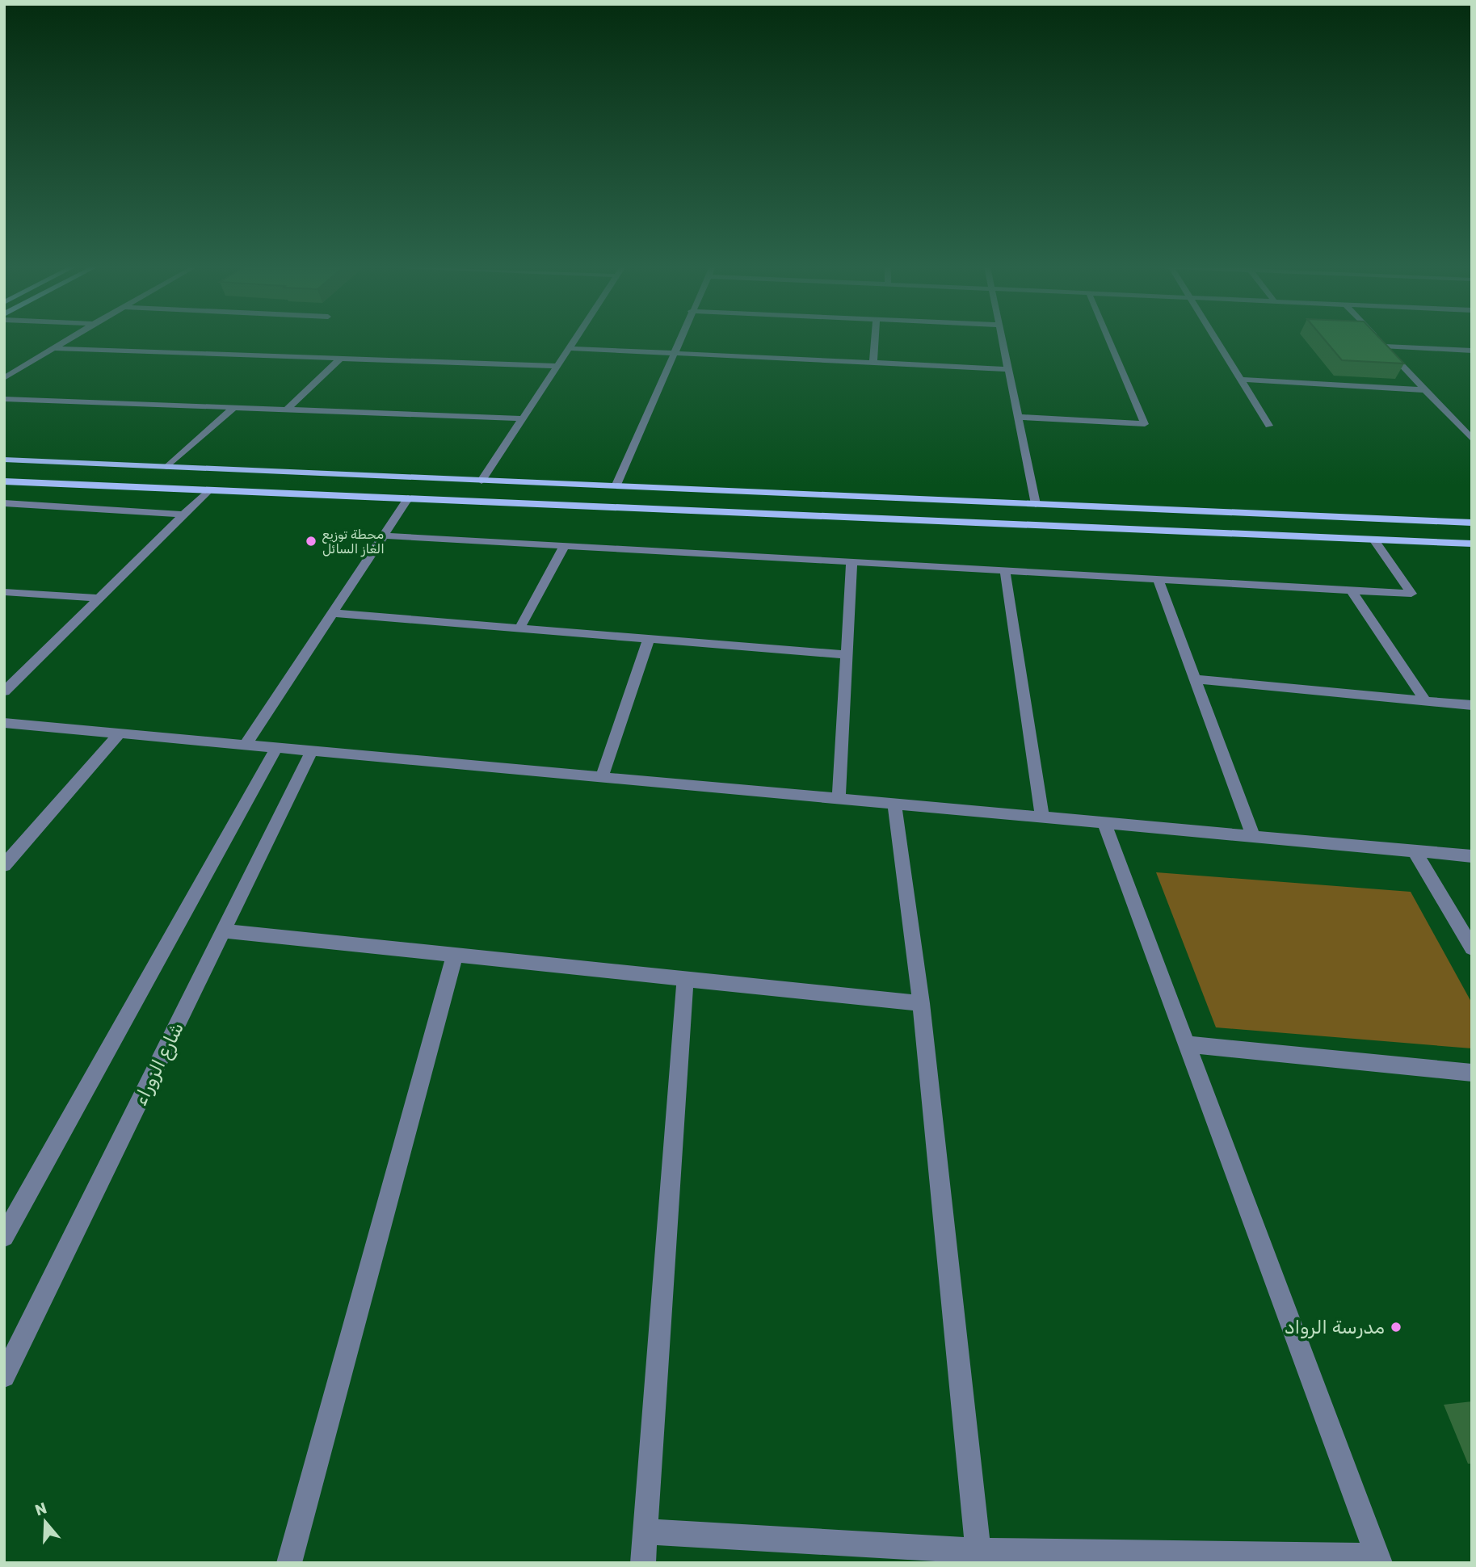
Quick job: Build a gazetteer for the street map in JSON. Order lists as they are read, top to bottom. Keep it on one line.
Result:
{"streets":{"street":["شارع الزوراء"]},"places":["محطة توزيع الغاز السائل","مدرسة الرواد"],"north":"top"}
